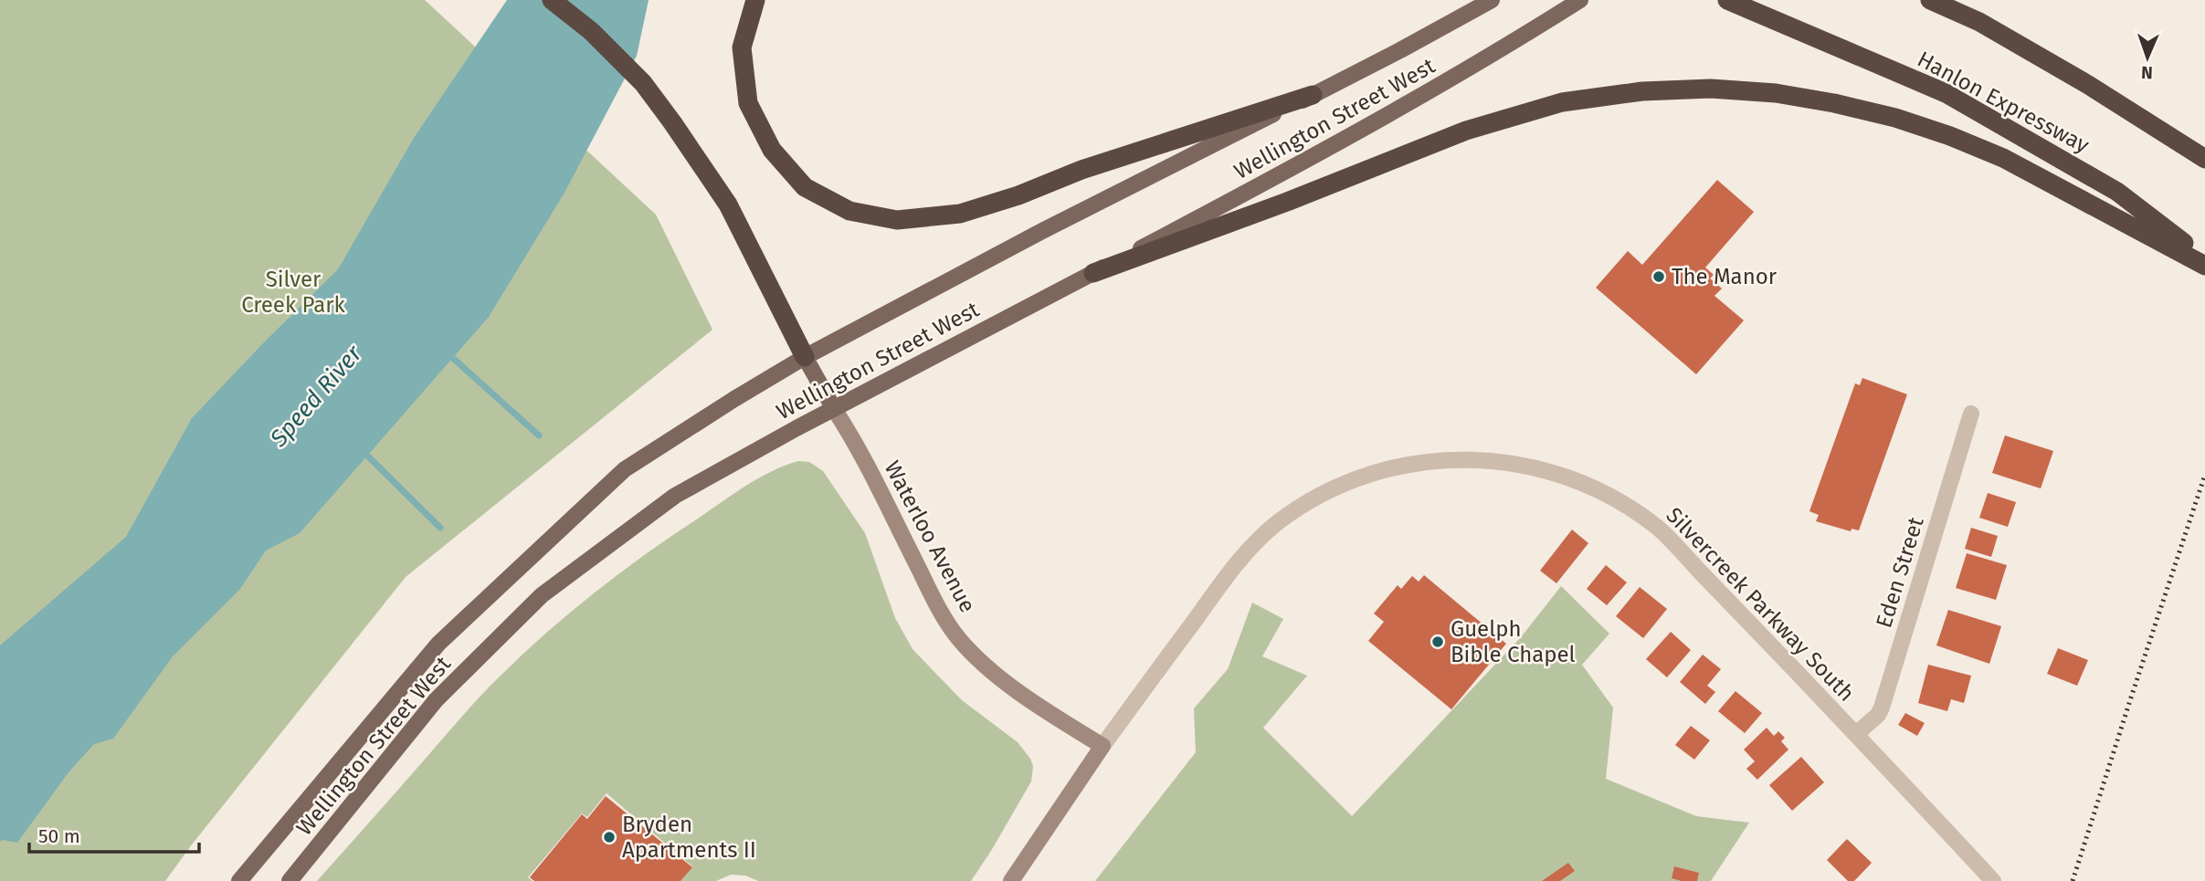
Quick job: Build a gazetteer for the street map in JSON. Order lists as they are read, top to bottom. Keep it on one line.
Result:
{"streets":{"highway":["Hanlon Expressway"],"main road":["Wellington Street West","Waterloo Avenue"],"street":["Eden Street","Silvercreek Parkway South"]},"crossings":[["Wellington Street West","Waterloo Avenue"],["Waterloo Avenue","Silvercreek Parkway South"],["Eden Street","Silvercreek Parkway South"]],"water":["Speed River"],"parks":["Silver Creek Park"],"places":["The Manor","Guelph Bible Chapel","Bryden Apartments II"],"scale_bar":"50 m","north":"bottom"}
